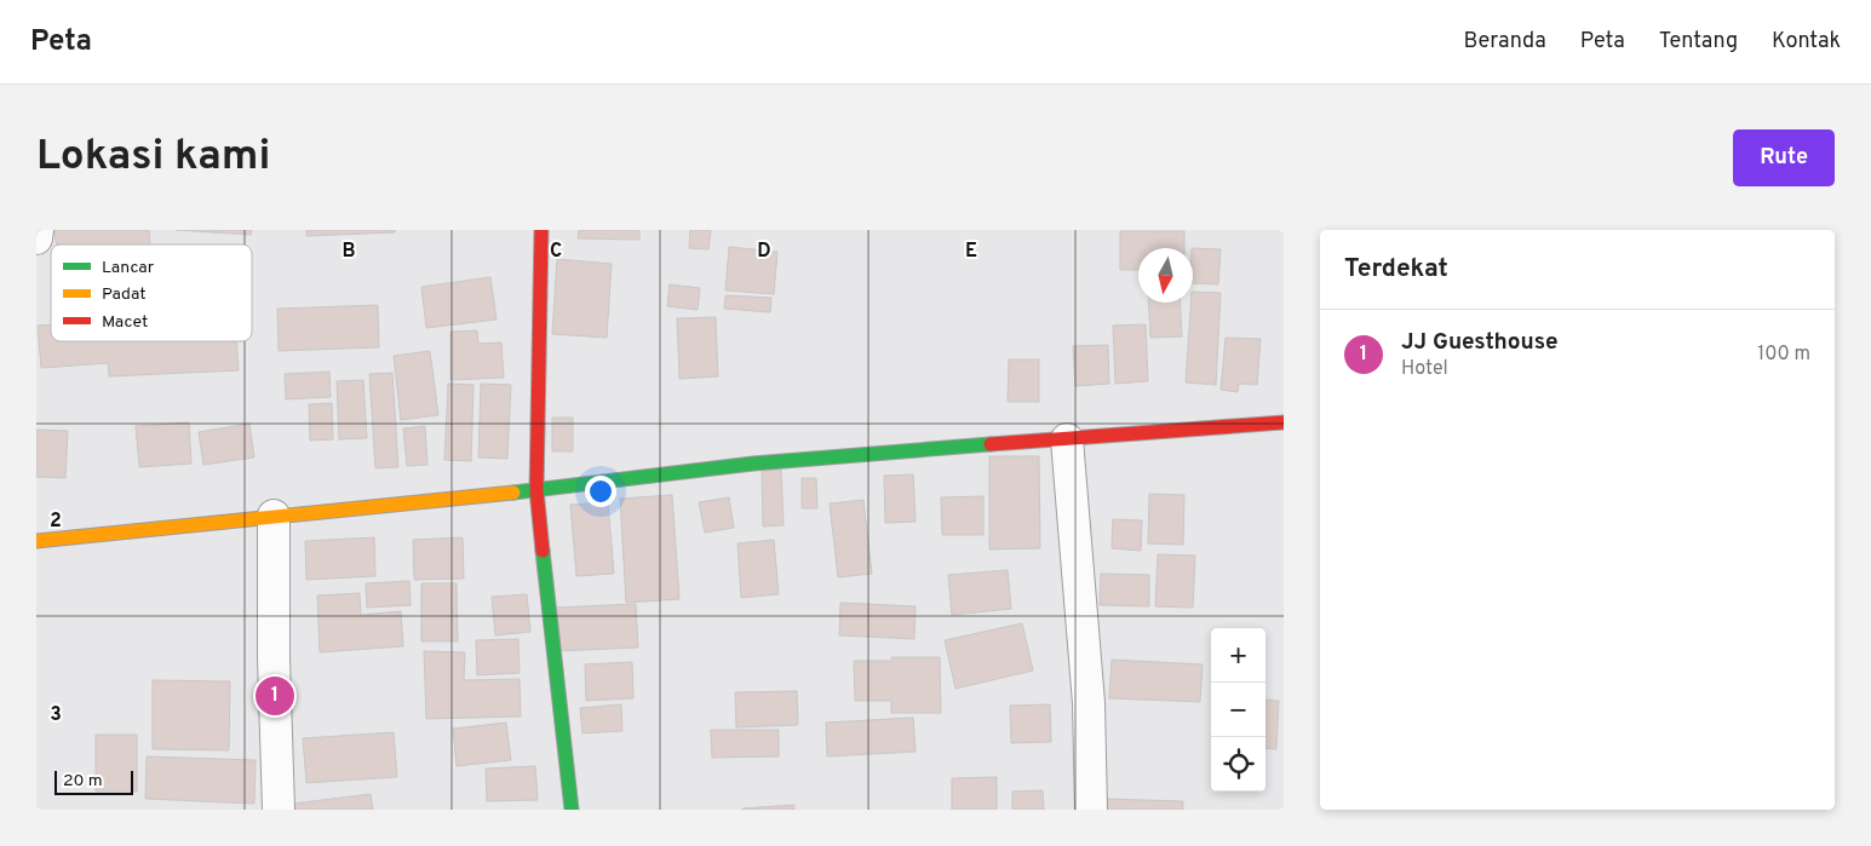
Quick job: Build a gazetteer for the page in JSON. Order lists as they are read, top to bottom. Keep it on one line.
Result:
{"legend":["Lancar","Padat","Macet"],"scale_bar":"20 m","north":"bottom","page":{"header":"Peta","nav":["Beranda","Peta","Tentang","Kontak"],"buttons":"Rute","title":"Lokasi kami","heading":"Terdekat","list":[{"mark":"1","name":"JJ Guesthouse","note":"Hotel","value":"100 m"}],"map_buttons":["+","−"],"pins":"1","scale":"20 m"},"grid":{"columns":["B","C","D","E"],"rows":["2","3"]}}
